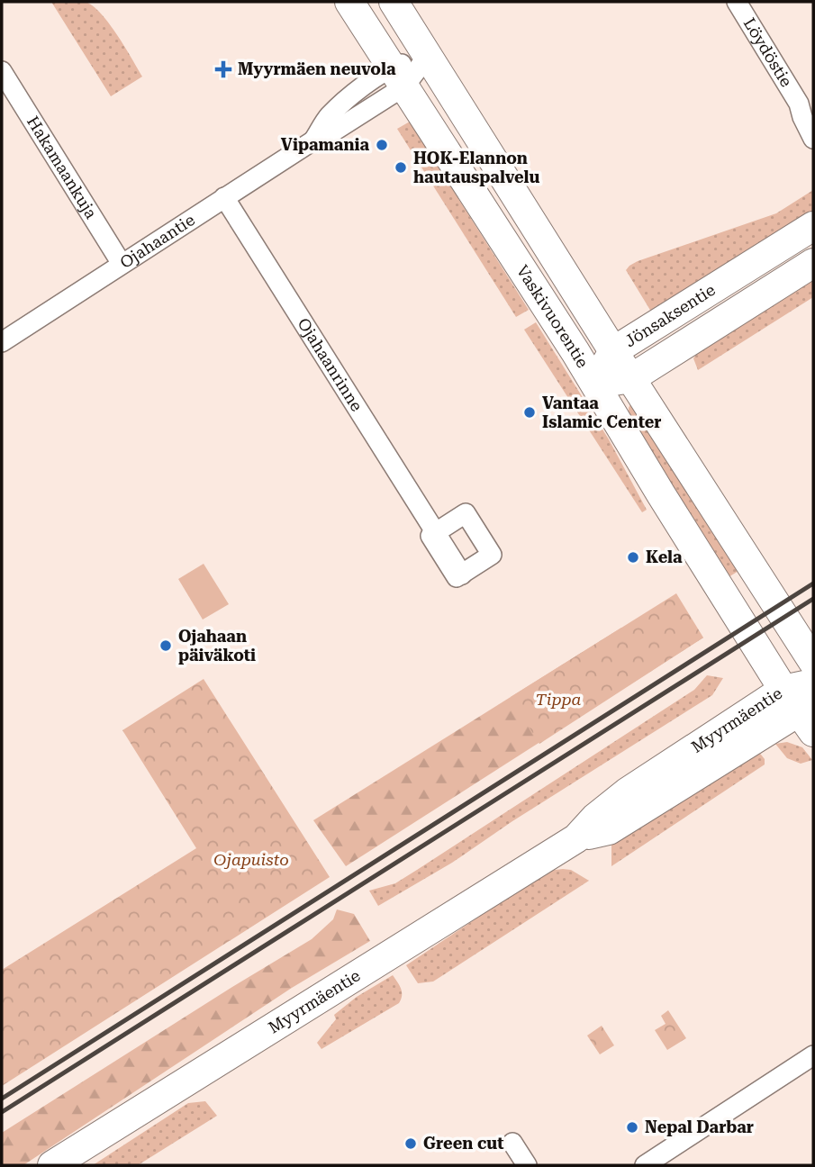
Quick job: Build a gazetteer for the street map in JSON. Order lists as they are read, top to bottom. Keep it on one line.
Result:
{"streets":{"main road":["Jönsaksentie","Vaskivuorentie","Myyrmäentie"],"street":["Löydöstie","Hakamaankuja","Ojahaantie","Ojahaanrinne"]},"crossings":[["Hakamaankuja","Ojahaantie"],["Ojahaantie","Vaskivuorentie"],["Ojahaantie","Ojahaanrinne"],["Jönsaksentie","Vaskivuorentie"],["Vaskivuorentie","Myyrmäentie"]],"parks":["Tippa","Ojapuisto"],"places":{"health":["Myyrmäen neuvola"],"other":["Vipamania","HOK-Elannon hautauspalvelu","Vantaa Islamic Center","Kela","Ojahaan päiväkoti","Nepal Darbar","Green cut"]}}
